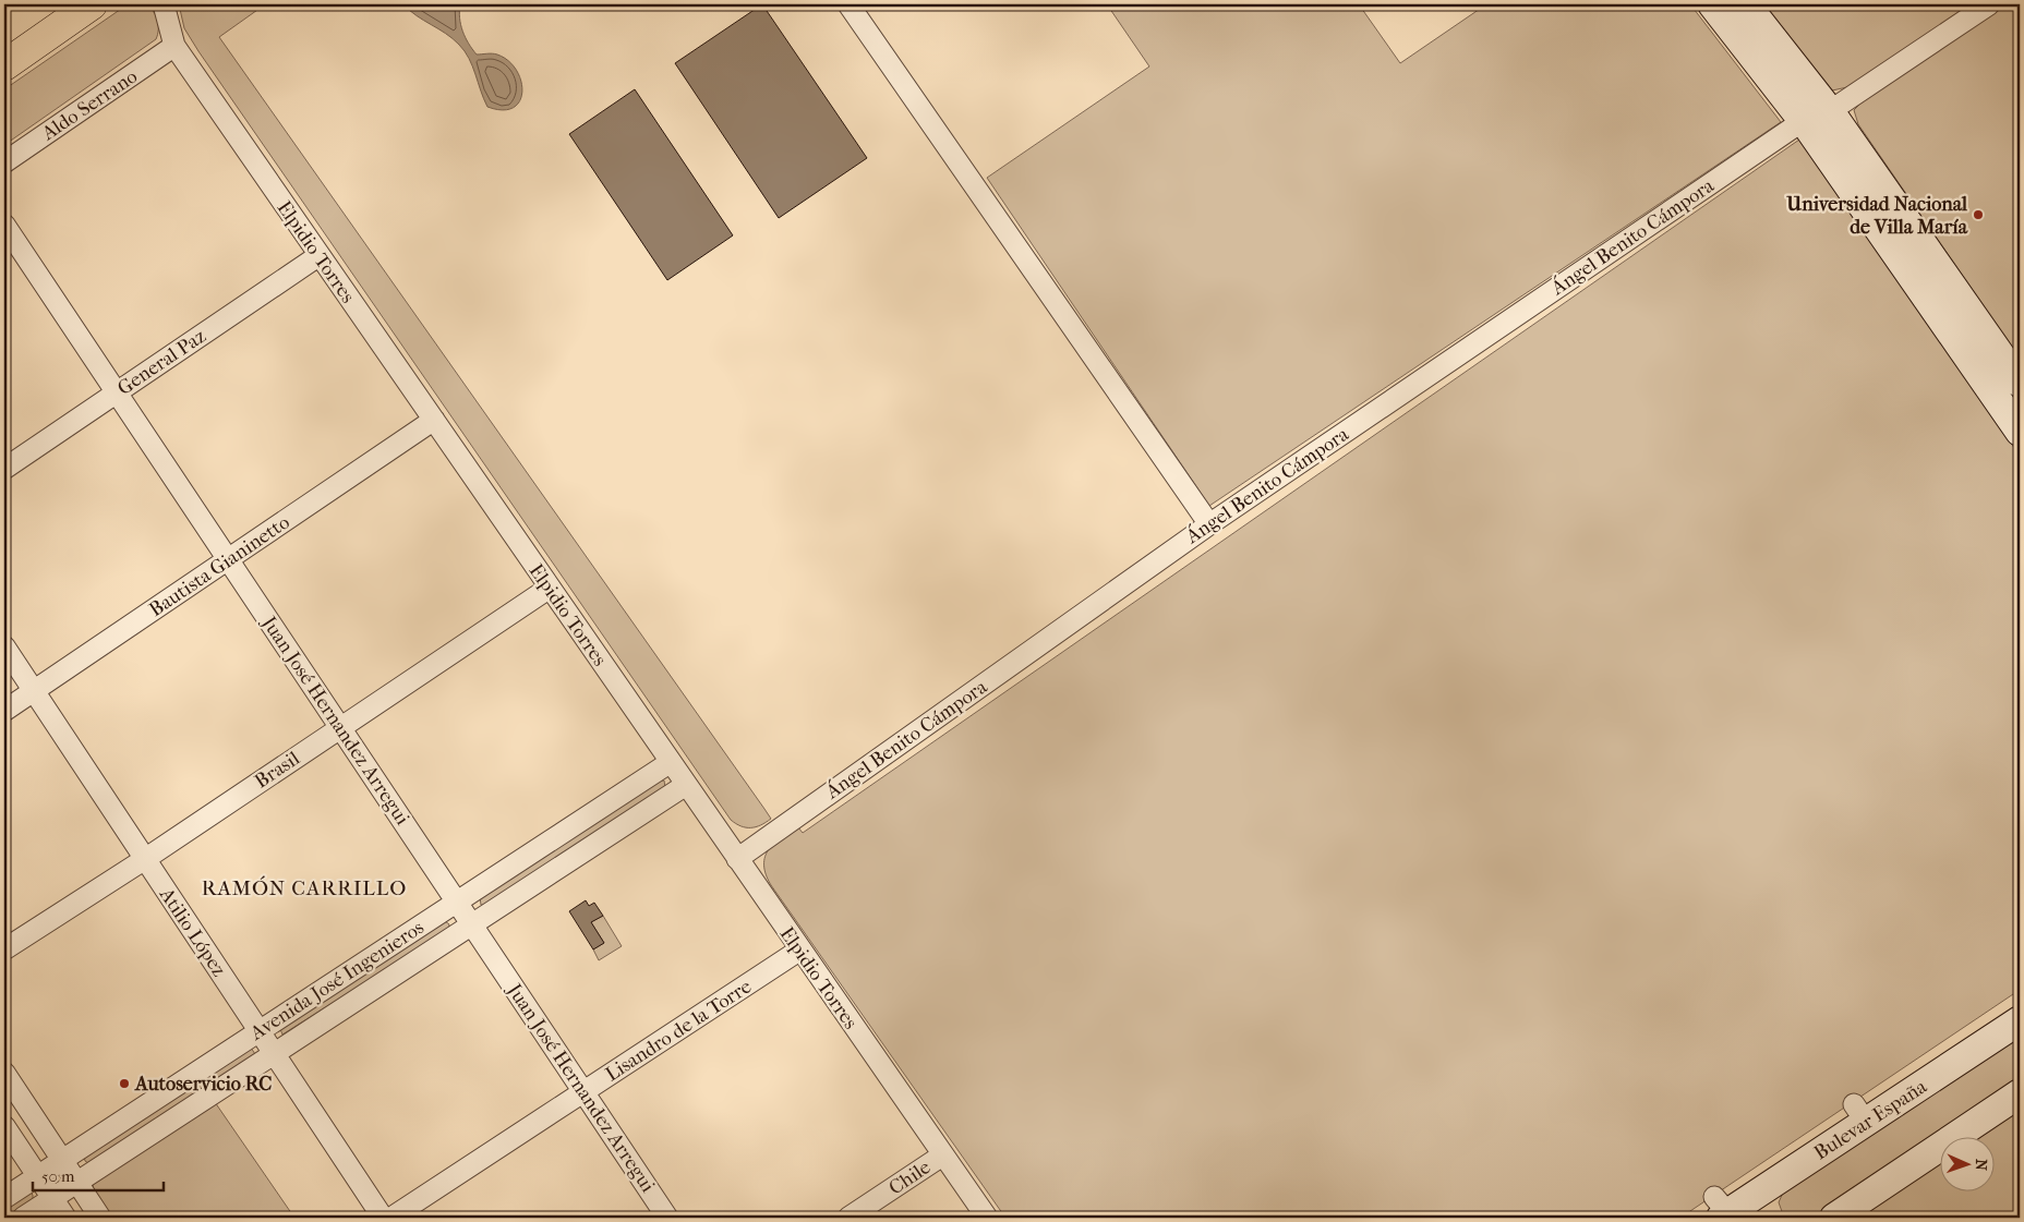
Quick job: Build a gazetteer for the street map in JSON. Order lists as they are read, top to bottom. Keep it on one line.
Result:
{"streets":{"main road":["Bulevar España"],"street":["Aldo Serrano","Ángel Benito Cámpora","Elpidio Torres","General Paz","Bautista Gianinetto","Juan José Hernandez Arregui","Brasil","Atilio López","Avenida José Ingenieros","Lisandro de la Torre","Chile"]},"crossings":[["Aldo Serrano","Elpidio Torres"],["Ángel Benito Cámpora","Elpidio Torres"],["Elpidio Torres","General Paz"],["Elpidio Torres","Bautista Gianinetto"],["Elpidio Torres","Brasil"],["Elpidio Torres","Avenida José Ingenieros"],["Elpidio Torres","Lisandro de la Torre"],["Elpidio Torres","Chile"],["General Paz","Juan José Hernandez Arregui"],["Bautista Gianinetto","Juan José Hernandez Arregui"],["Bautista Gianinetto","Atilio López"],["Juan José Hernandez Arregui","Brasil"],["Juan José Hernandez Arregui","Avenida José Ingenieros"],["Juan José Hernandez Arregui","Lisandro de la Torre"],["Brasil","Atilio López"],["Atilio López","Avenida José Ingenieros"]],"districts":["RAMÓN CARRILLO"],"places":["Universidad Nacional de Villa María","Autoservicio RC"],"scale_bar":"50 m","north":"right"}
